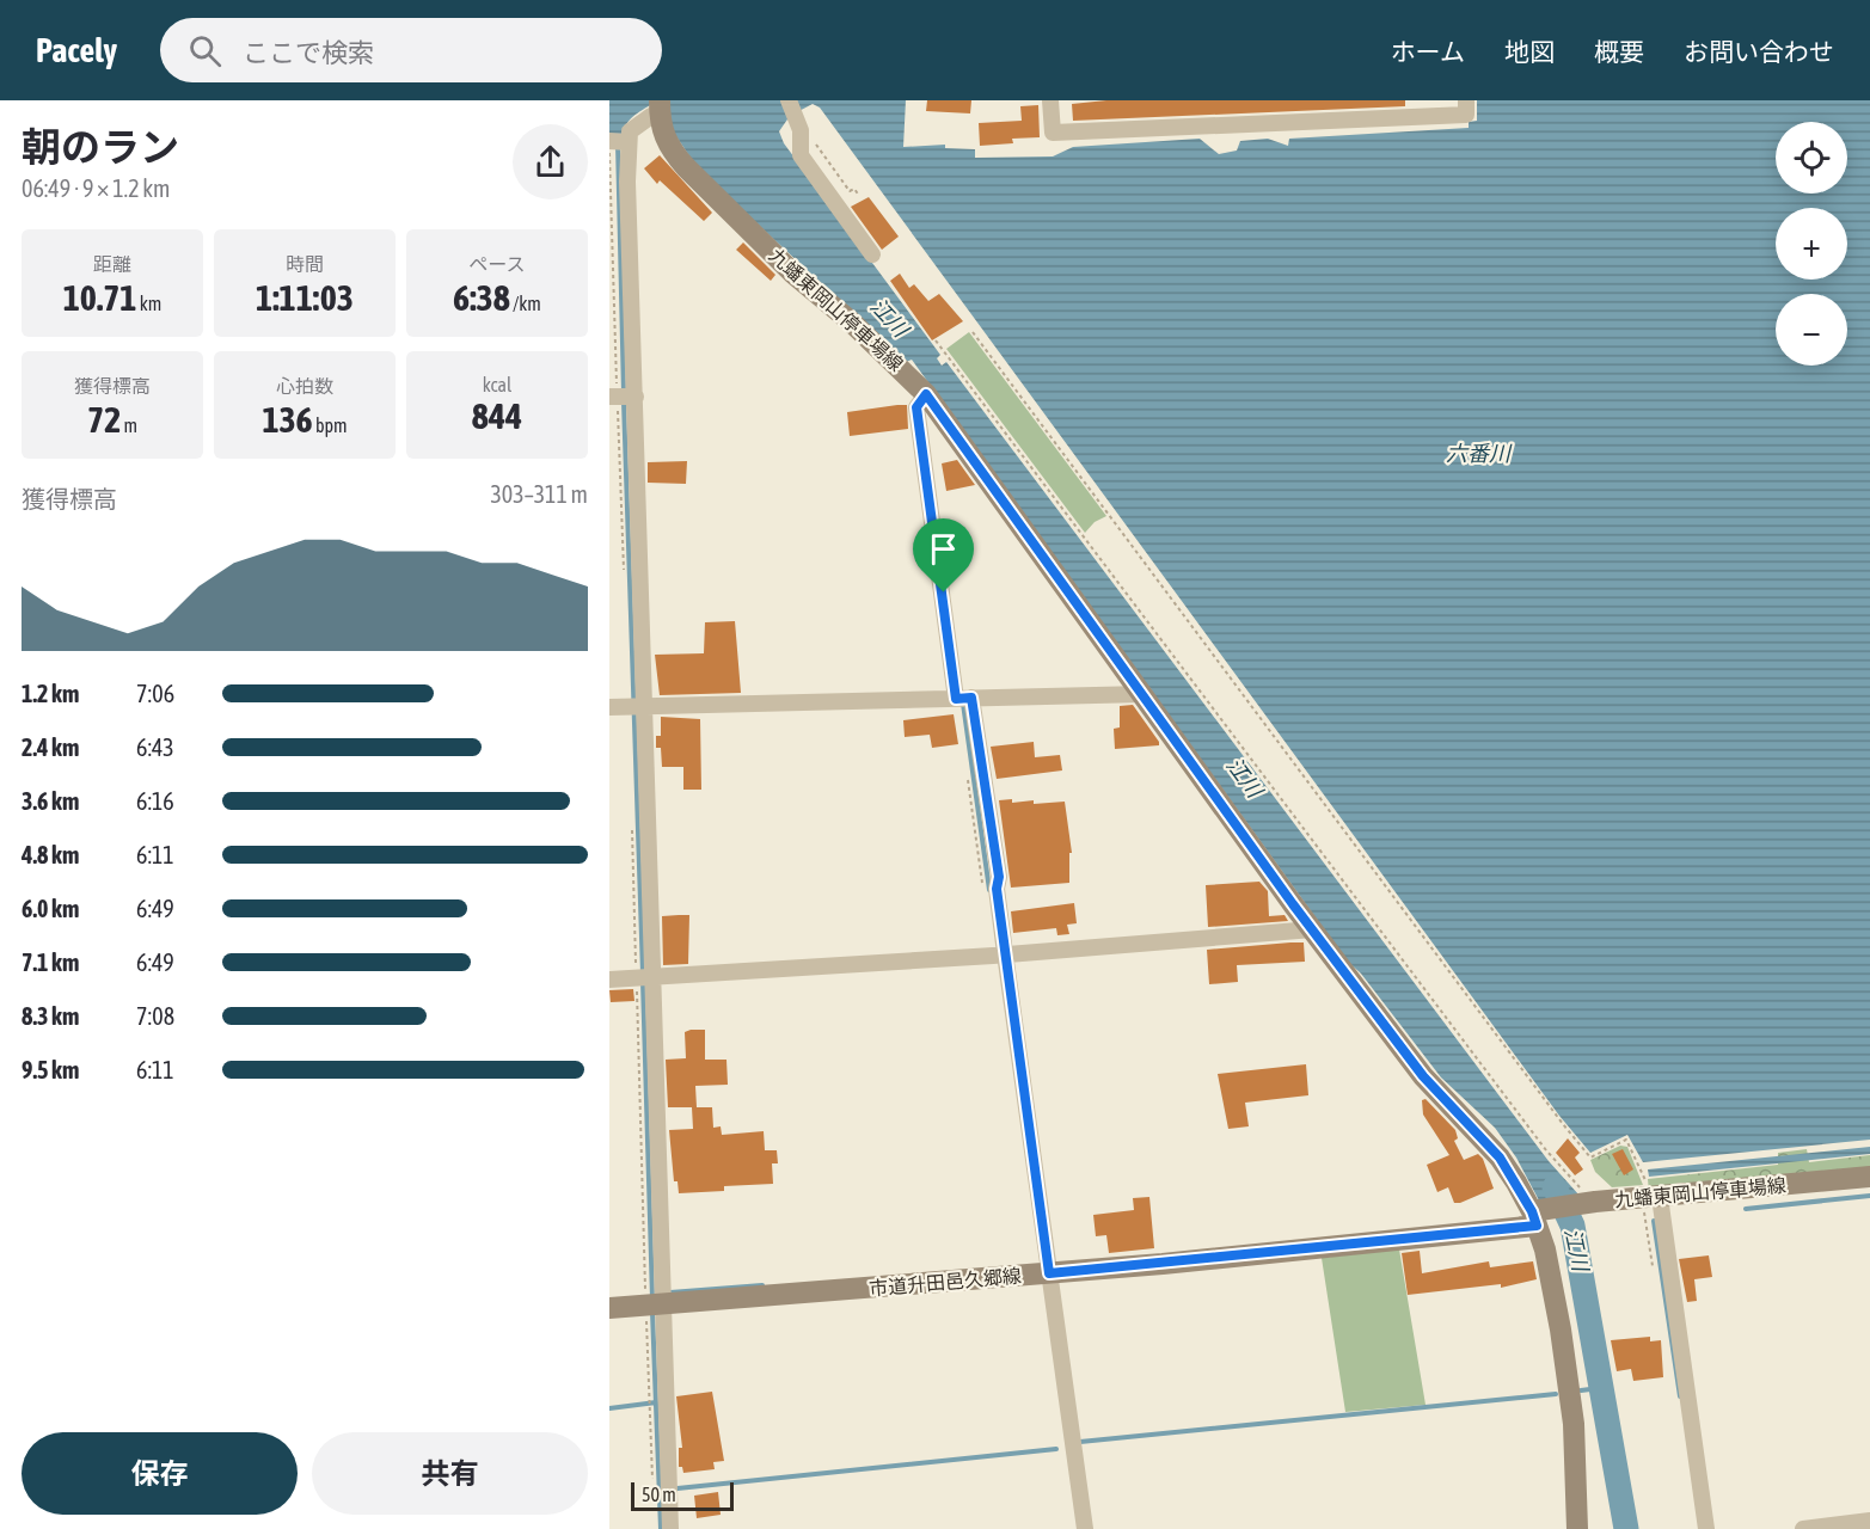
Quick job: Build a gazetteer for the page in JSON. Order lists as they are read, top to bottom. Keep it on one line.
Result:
{"streets":{"main road":["九蟠東岡山停車場線","市道升田邑久郷線"]},"crossings":[["九蟠東岡山停車場線","市道升田邑久郷線"]],"water":["江川","六番川"],"scale_bar":"50 m","page":{"header":"Pacely","search":"ここで検索","nav":["ホーム","地図","概要","お問い合わせ"],"heading":["朝のラン","06:49 · 9 × 1.2 km"],"map_buttons":["+","−"],"stats":[["距離","10.71 km"],["時間","1:11:03"],["ペース","6:38 /km"],["獲得標高","72 m"],["心拍数","136 bpm"],["kcal","844"]],"chart":["獲得標高","303–311 m"],"list":[{"name":"1.2 km","note":"7:06"},{"name":"2.4 km","note":"6:43"},{"name":"3.6 km","note":"6:16"},{"name":"4.8 km","note":"6:11"},{"name":"6.0 km","note":"6:49"},{"name":"7.1 km","note":"6:49"},{"name":"8.3 km","note":"7:08"},{"name":"9.5 km","note":"6:11"}],"buttons":["保存","共有"],"scale":"50 m"}}
